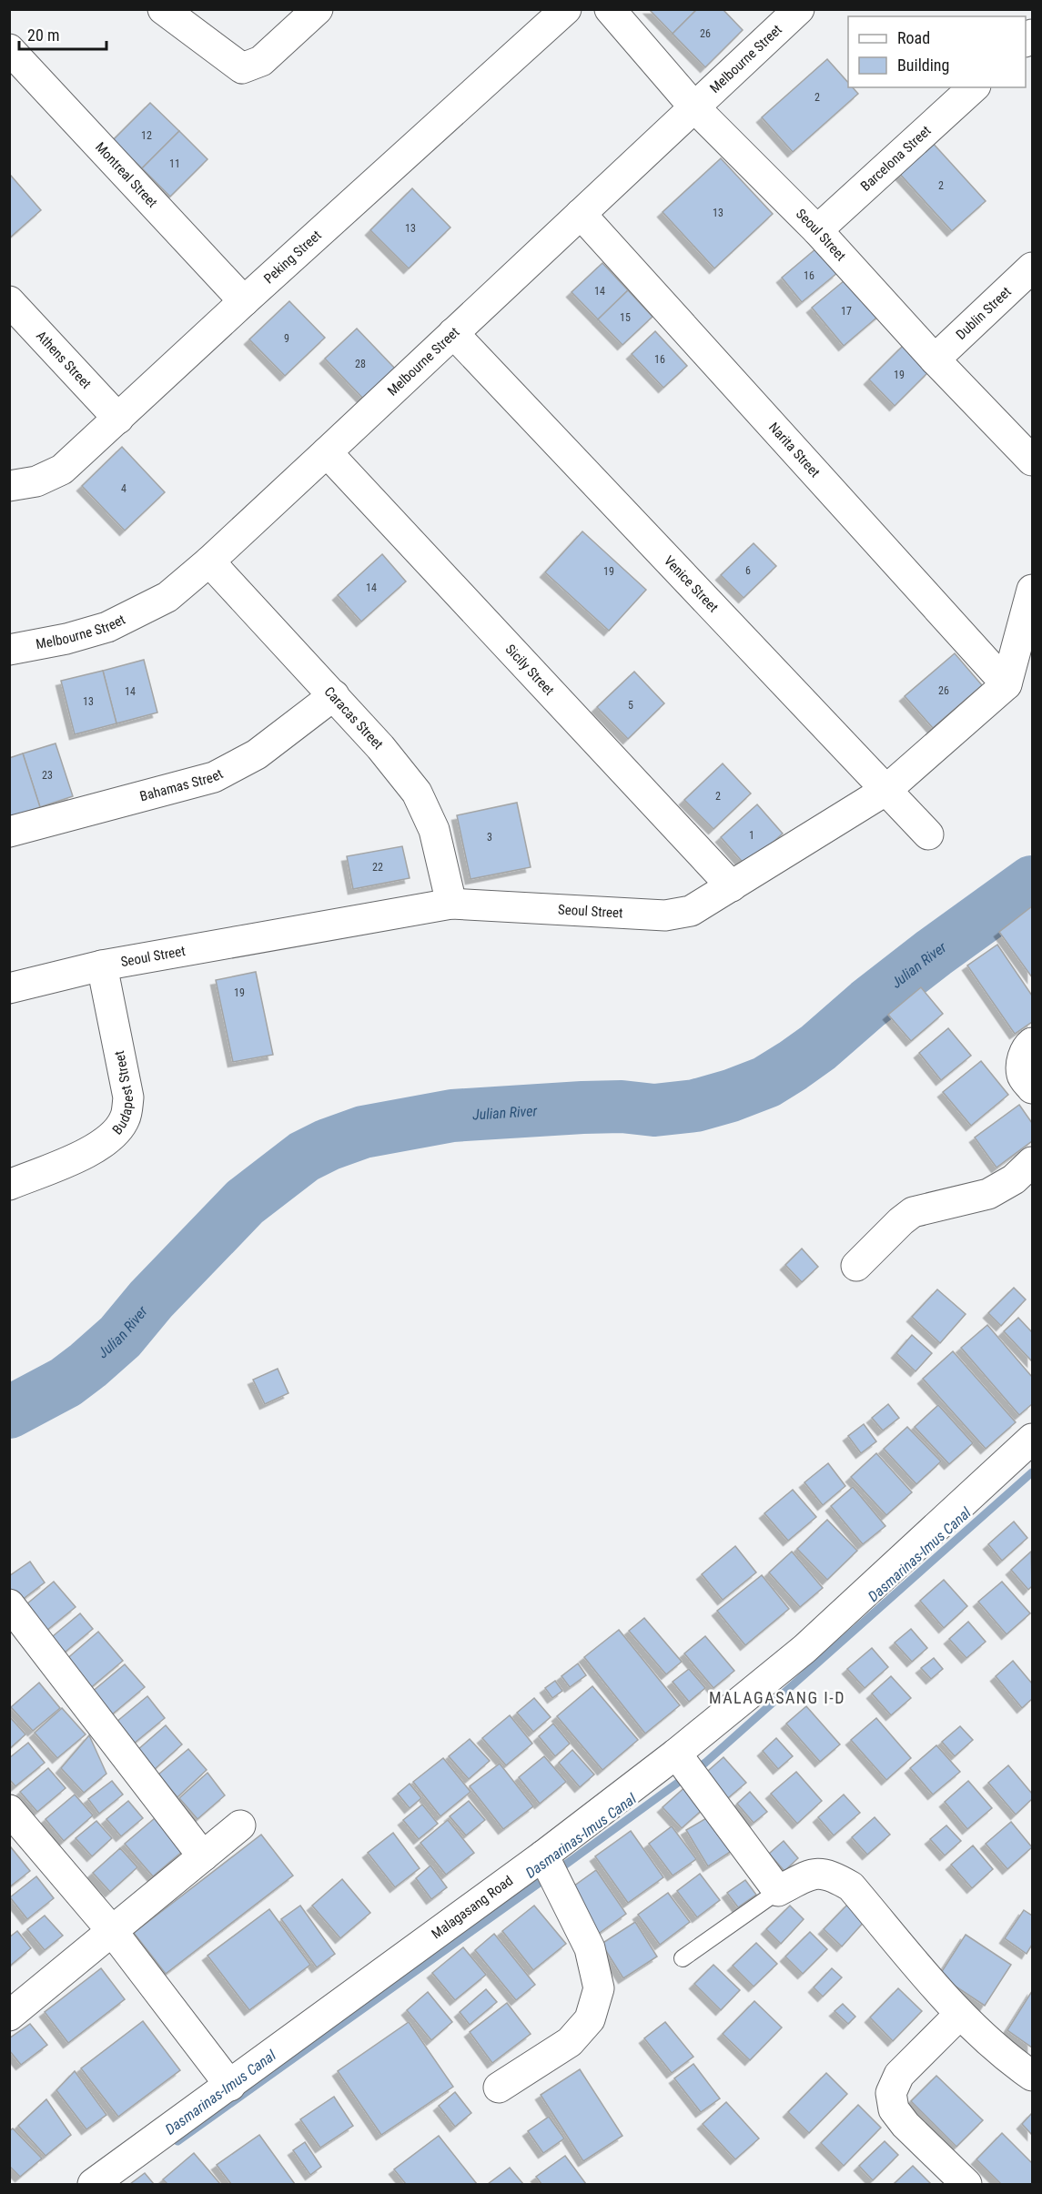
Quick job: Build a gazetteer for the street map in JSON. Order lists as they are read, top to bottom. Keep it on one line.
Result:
{"streets":{"street":["Melbourne Street","Barcelona Street","Montreal Street","Seoul Street","Peking Street","Dublin Street","Athens Street","Narita Street","Venice Street","Sicily Street","Caracas Street","Bahamas Street","Budapest Street","Malagasang Road"]},"crossings":[["Melbourne Street","Seoul Street"],["Melbourne Street","Narita Street"],["Melbourne Street","Venice Street"],["Melbourne Street","Sicily Street"],["Melbourne Street","Caracas Street"],["Barcelona Street","Seoul Street"],["Montreal Street","Peking Street"],["Seoul Street","Dublin Street"],["Seoul Street","Narita Street"],["Seoul Street","Venice Street"],["Seoul Street","Sicily Street"],["Seoul Street","Caracas Street"],["Seoul Street","Budapest Street"],["Peking Street","Athens Street"],["Caracas Street","Bahamas Street"]],"districts":["MALAGASANG I-D"],"water":["Julian River","Dasmarinas-Imus Canal"],"house_numbers":["26","2","12","11","2","13","13","16","14","17","15","9","16","28","19","4","6","19","14","26","14","13","5","23","2","1","3","22","19"],"legend":["Road","Building"],"scale_bar":"20 m"}
